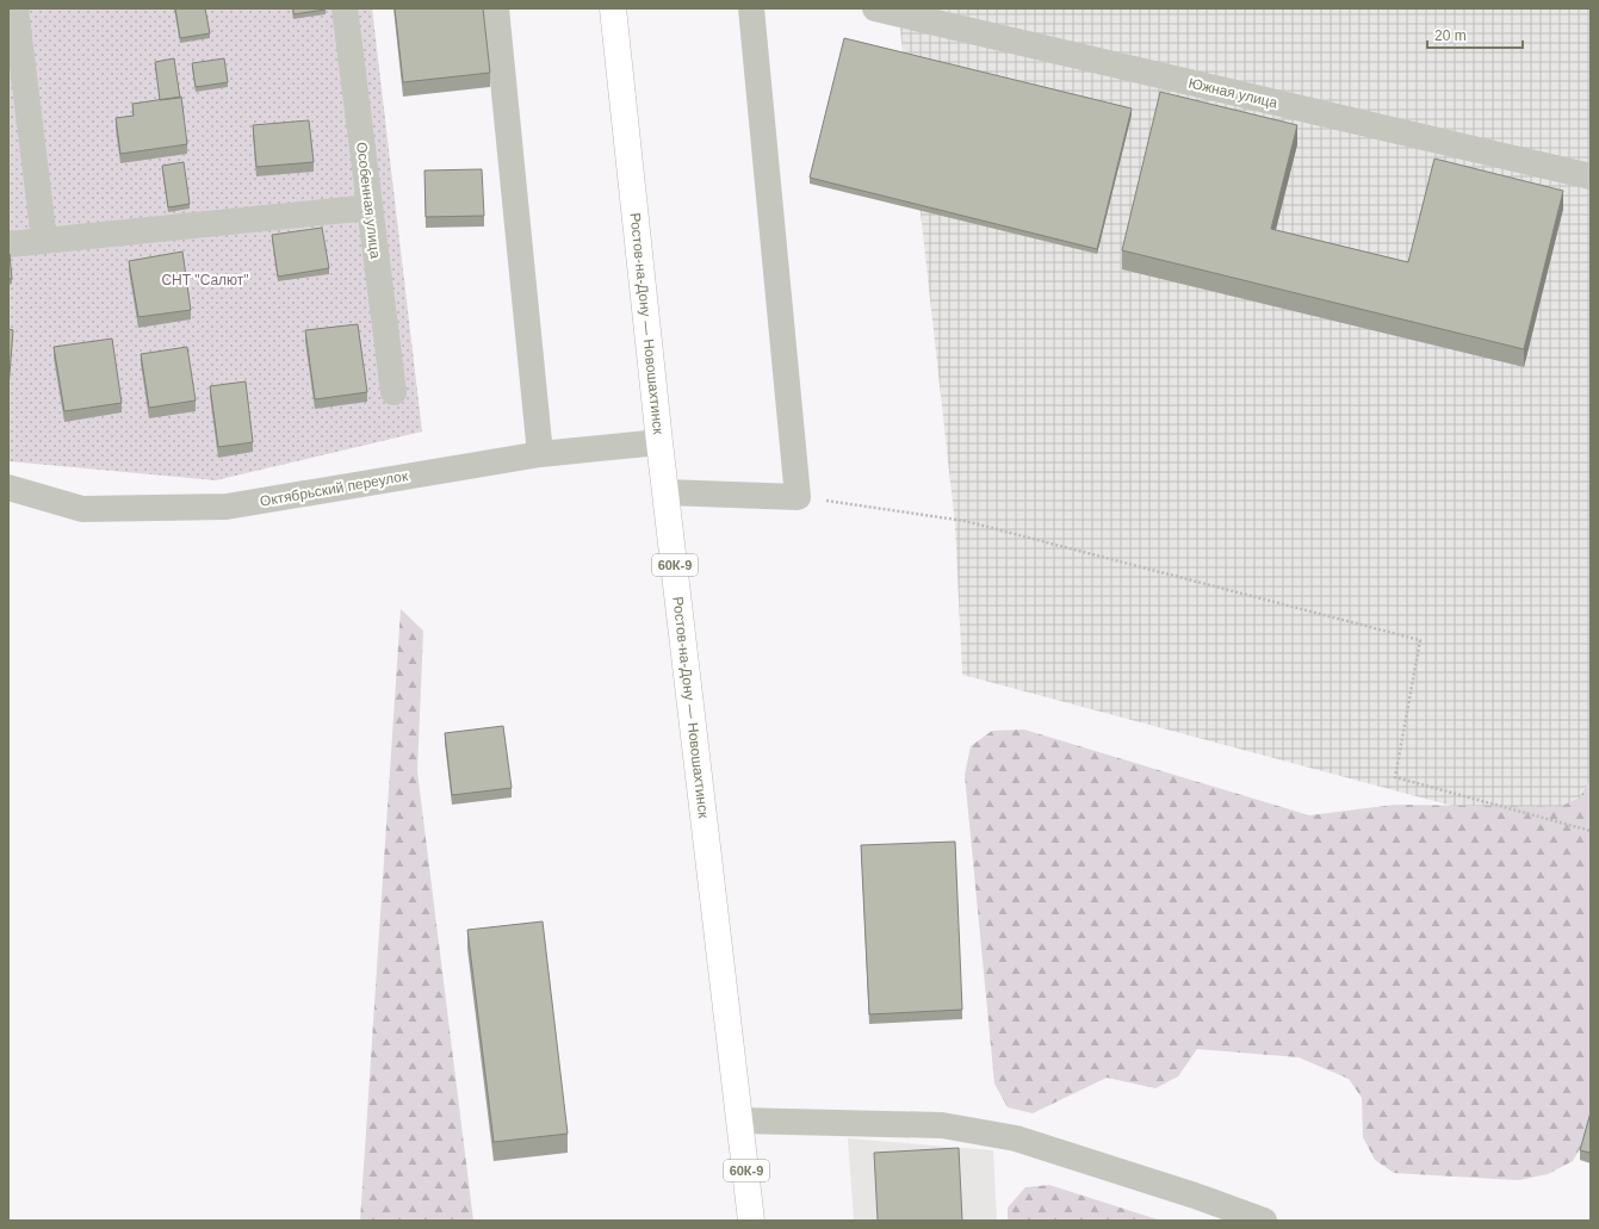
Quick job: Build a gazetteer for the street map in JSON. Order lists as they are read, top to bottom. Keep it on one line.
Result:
{"streets":{"main road":["Ростов-на-Дону — Новошахтинск","60К-9"],"street":["Южная улица","Особенная улица","Октябрьский переулок"]},"crossings":[["Ростов-на-Дону — Новошахтинск","Октябрьский переулок"],["Ростов-на-Дону — Новошахтинск","60К-9"]],"parks":["СНТ \"Салют\""],"scale_bar":"20 m"}
